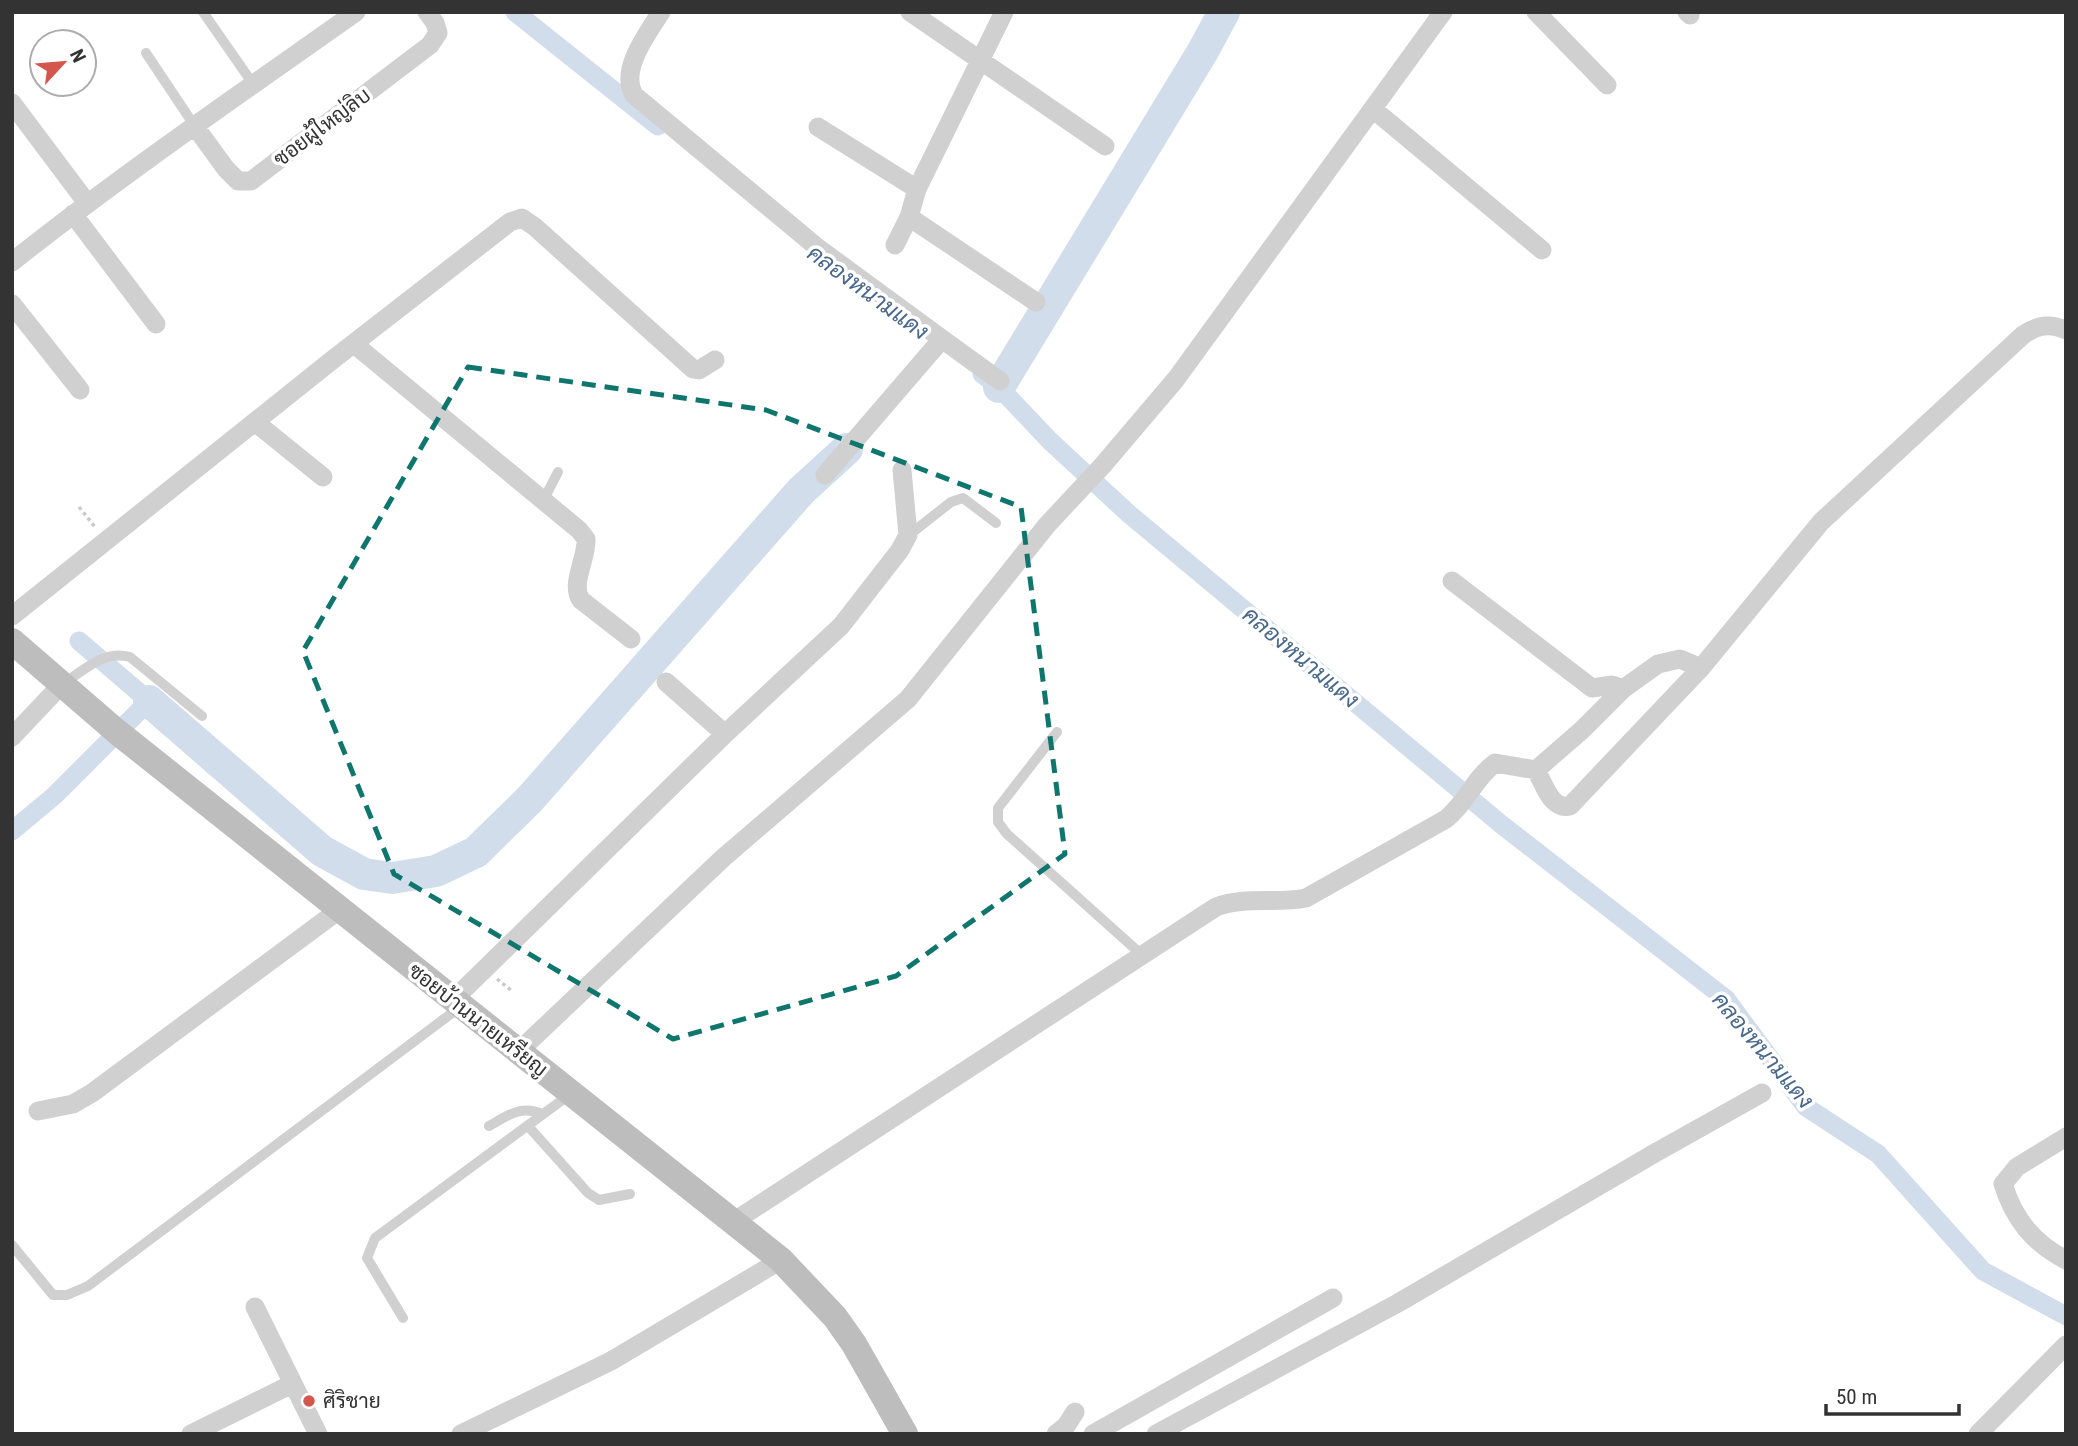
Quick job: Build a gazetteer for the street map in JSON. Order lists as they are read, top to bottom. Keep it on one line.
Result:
{"streets":{"street":["ซอยผู้ใหญ่ลิบ","ซอยบ้านนายเหรียญ"]},"water":["คลองหนามแดง"],"places":["ศิริชาย"],"scale_bar":"50 m","north":"top right"}
